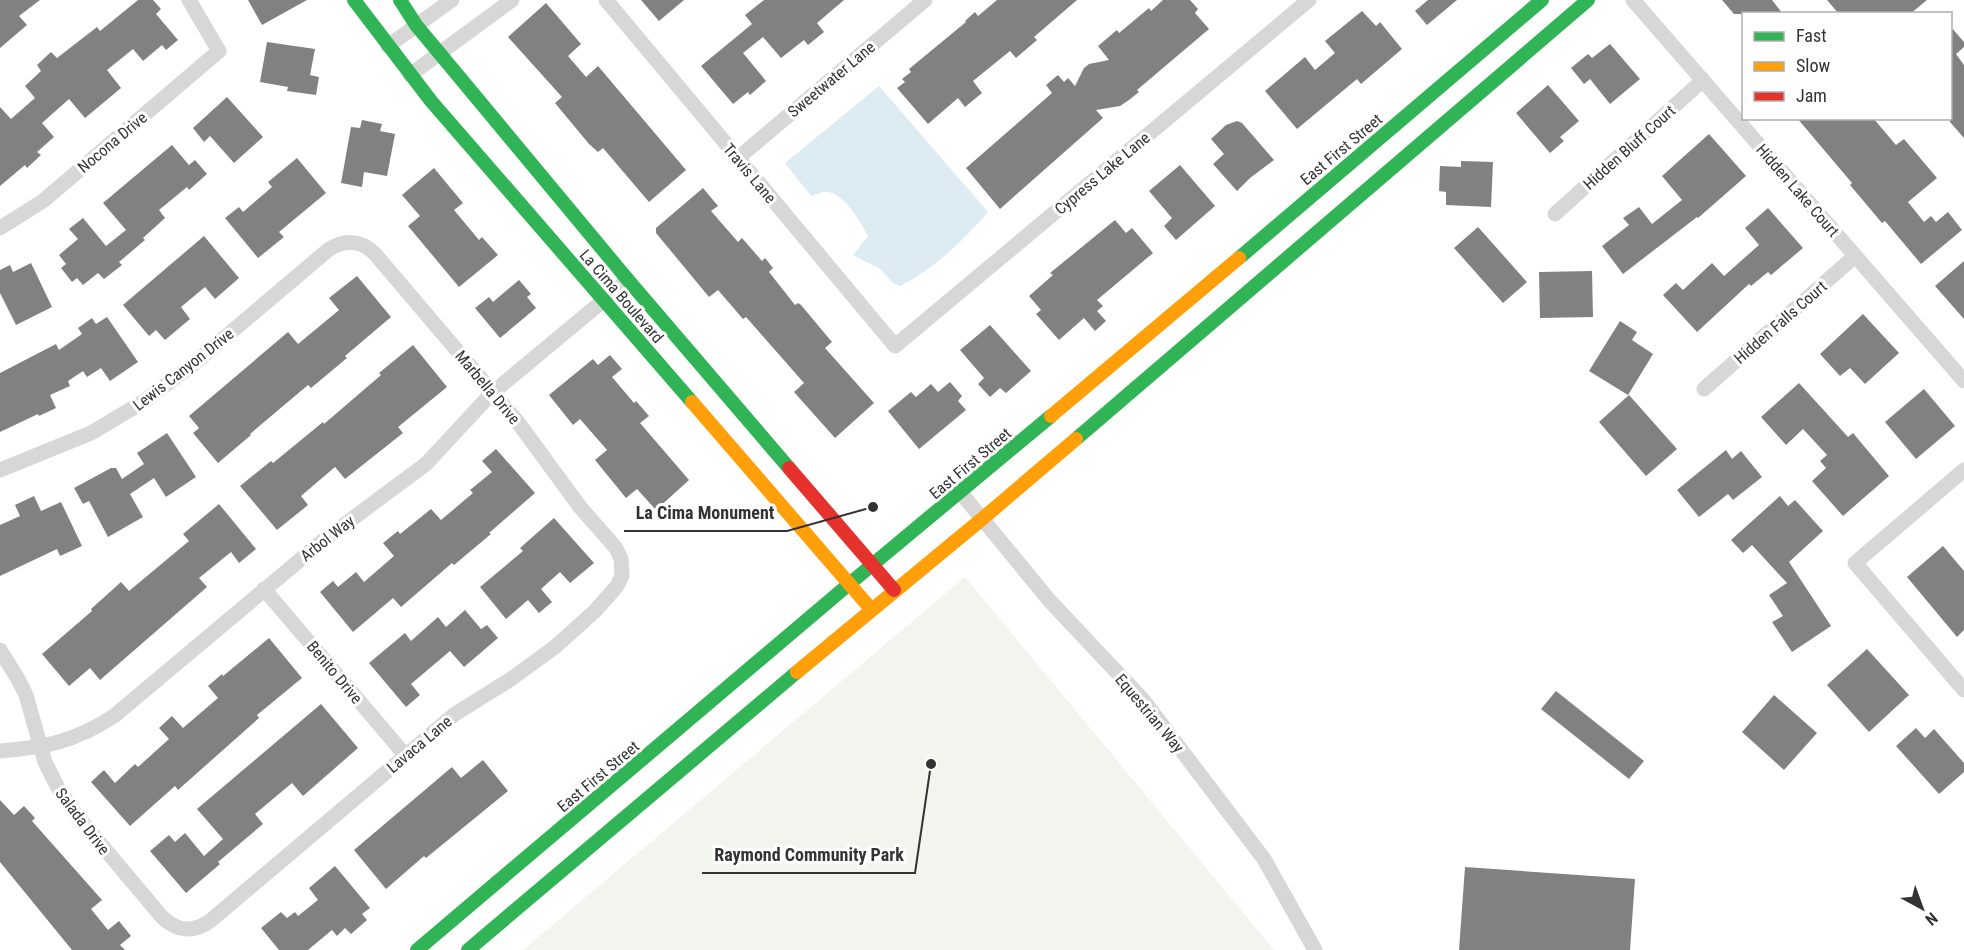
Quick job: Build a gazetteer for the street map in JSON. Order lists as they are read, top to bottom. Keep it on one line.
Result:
{"streets":{"main road":["East First Street","La Cima Boulevard"],"street":["Sweetwater Lane","Nocona Drive","Hidden Bluff Court","Travis Lane","Cypress Lake Lane","Hidden Lake Court","Hidden Falls Court","Lewis Canyon Drive","Marbella Drive","Arbol Way","Benito Drive","Equestrian Way","Lavaca Lane","Salada Drive"]},"crossings":[["Sweetwater Lane","Travis Lane"],["Hidden Bluff Court","Hidden Lake Court"],["East First Street","La Cima Boulevard"],["East First Street","Equestrian Way"],["Travis Lane","Cypress Lake Lane"],["Hidden Lake Court","Hidden Falls Court"],["La Cima Boulevard","Arbol Way"],["Lewis Canyon Drive","Marbella Drive"],["Marbella Drive","Arbol Way"],["Marbella Drive","Lavaca Lane"],["Arbol Way","Benito Drive"],["Arbol Way","Salada Drive"],["Benito Drive","Lavaca Lane"],["Lavaca Lane","Salada Drive"]],"places":["La Cima Monument","Raymond Community Park"],"legend":["Fast","Slow","Jam"],"north":"bottom right"}
